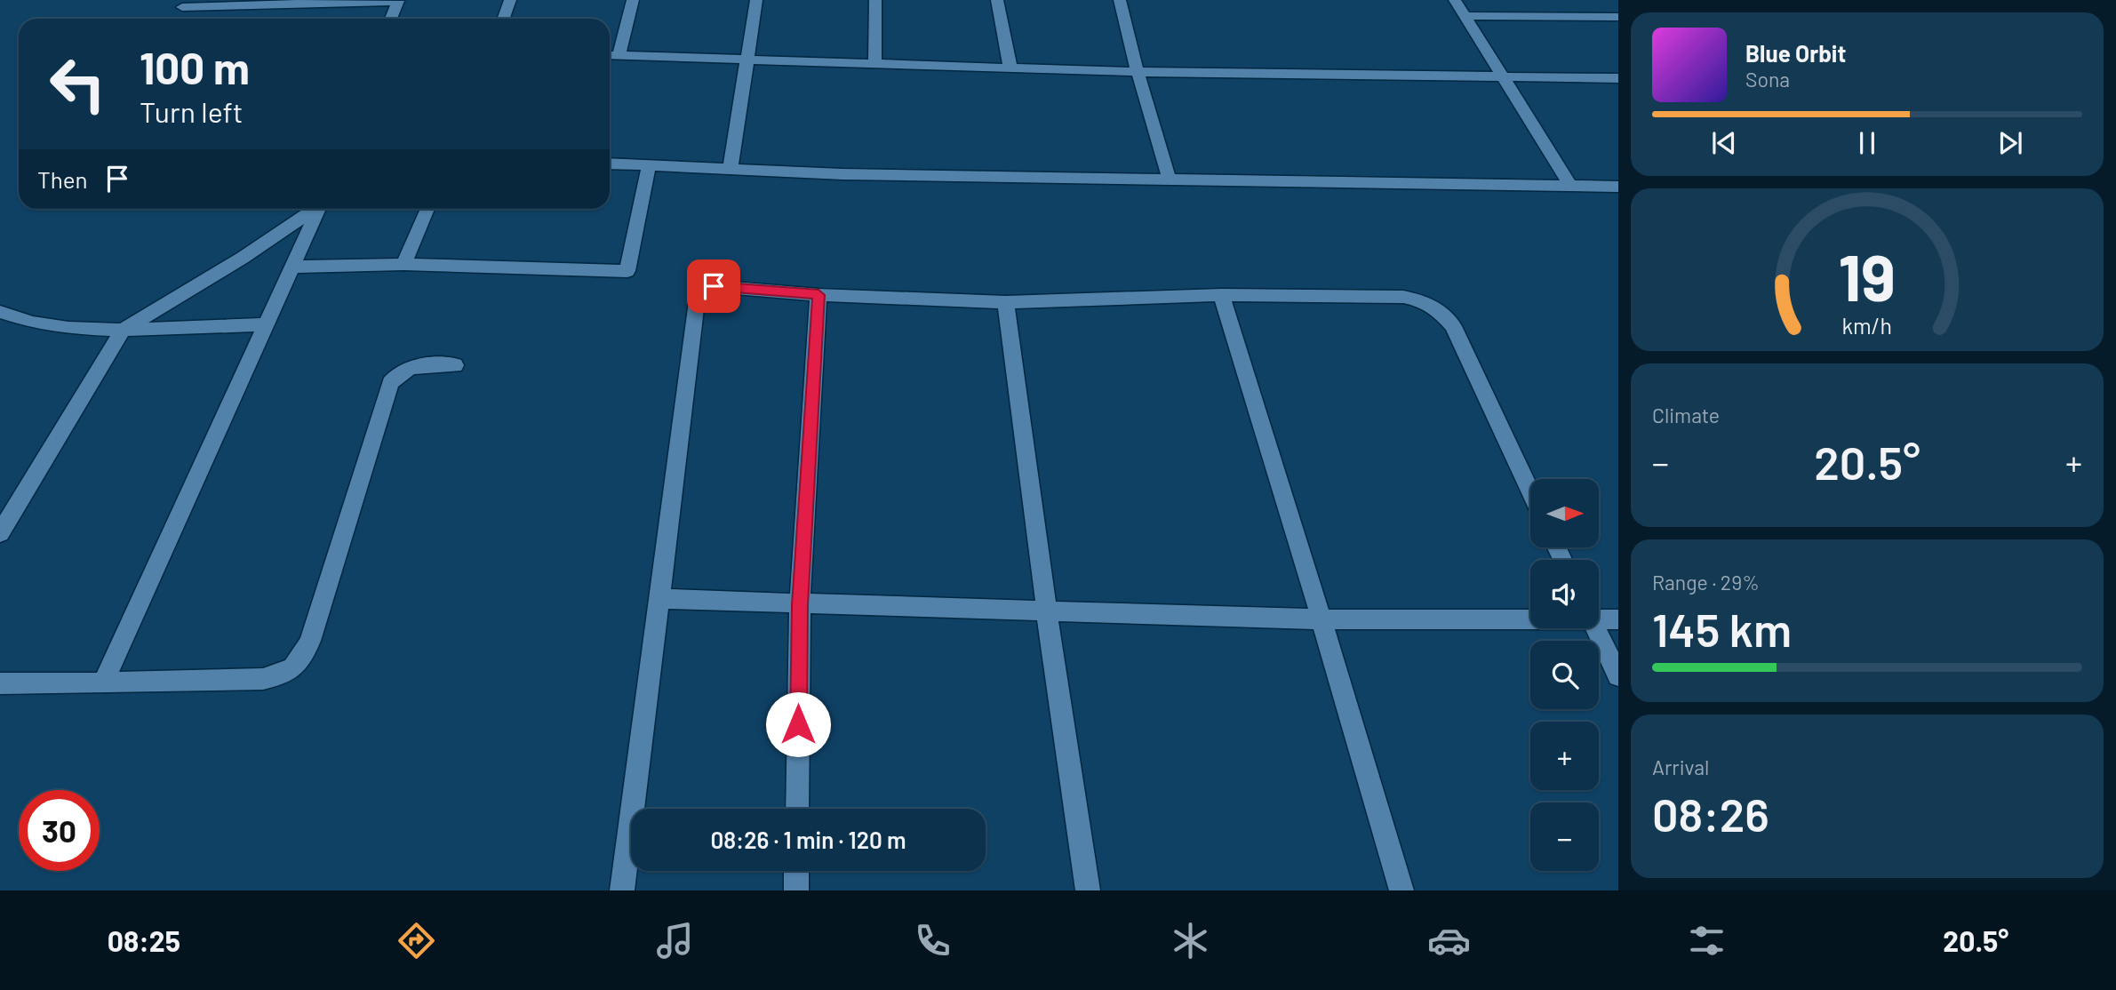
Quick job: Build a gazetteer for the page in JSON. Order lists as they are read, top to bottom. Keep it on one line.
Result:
{"north":"right","page":{"turn":["100 m","Turn left"],"song":["Blue Orbit","Sona"],"then":"Then","tile":["Climate",["Range · 29%","145 km"],["Arrival","08:26"]],"heat":["−","20.5°","+"],"map_buttons":["+","−"],"limit":"30","trip":"08:26 · 1 min · 120 m","tabs":["08:25","20.5°"],"gauge":["19","km/h"]}}
